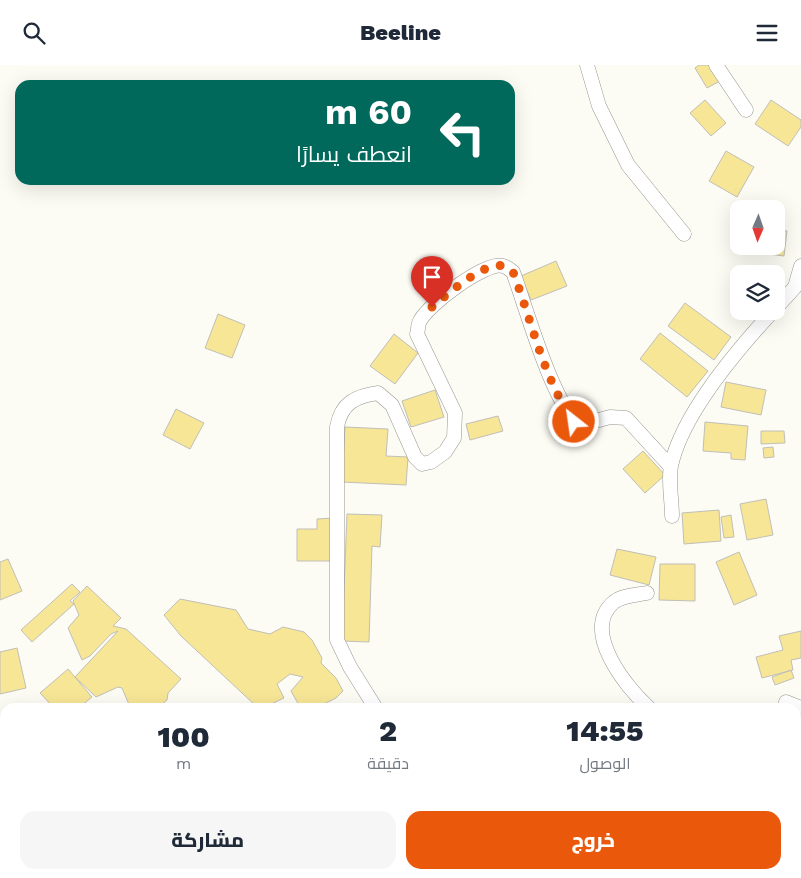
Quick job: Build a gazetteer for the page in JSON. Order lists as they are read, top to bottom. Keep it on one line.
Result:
{"north":"bottom","page":{"header":"Beeline","turn":["60 m","انعطف يسارًا"],"eta":["14:55","الوصول","2","دقيقة","100","m"],"buttons":["خروج","مشاركة"]}}
